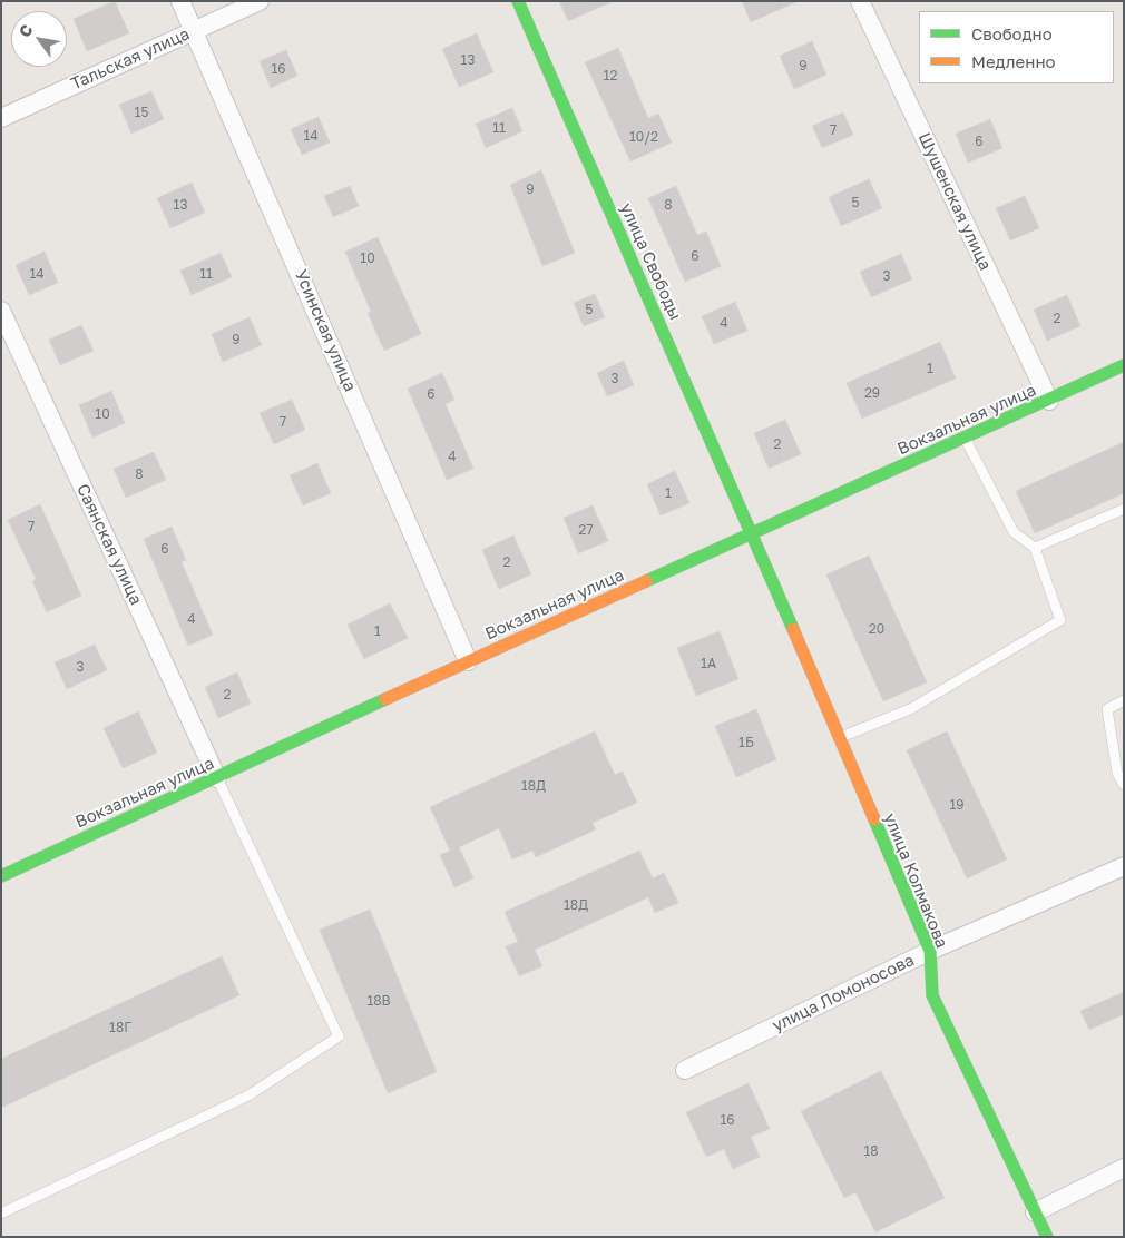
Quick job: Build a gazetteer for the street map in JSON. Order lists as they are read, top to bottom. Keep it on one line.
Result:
{"streets":{"street":["Тальская улица","Шушенская улица","улица Свободы","Усинская улица","Вокзальная улица","Саянская улица","улица Колмакова","улица Ломоносова"]},"crossings":[["Тальская улица","Усинская улица"],["Шушенская улица","Вокзальная улица"],["улица Свободы","Вокзальная улица"],["улица Свободы","улица Колмакова"],["Усинская улица","Вокзальная улица"],["Вокзальная улица","Саянская улица"],["Вокзальная улица","улица Колмакова"],["улица Колмакова","улица Ломоносова"]],"house_numbers":["13","9","16","12","15","11","7","14","10/2","6","9","5","13","8","6","10","14","11","3","5","2","4","9","1","3","29","6","10","7","2","4","8","1","7","27","6","2","4","20","1","1А","3","2","1Б","18Д","19","18Д","18В","18Г","16","18"],"legend":["Свободно","Медленно"],"north":"top left"}
